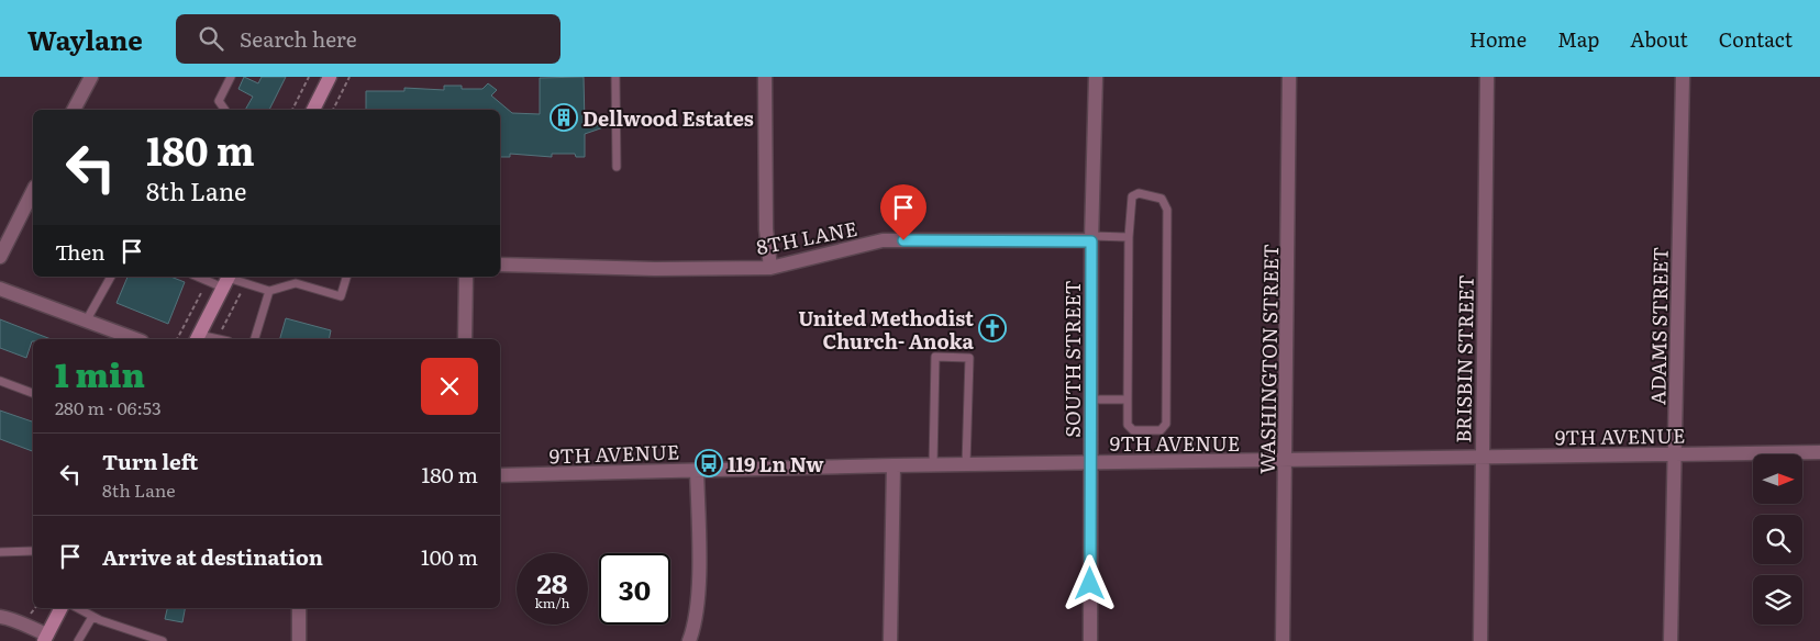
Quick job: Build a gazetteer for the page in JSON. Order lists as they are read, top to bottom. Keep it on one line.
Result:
{"streets":{"street":["8TH LANE","ADAMS STREET","SOUTH STREET","WASHINGTON STREET","BRISBIN STREET","9TH AVENUE"]},"crossings":[["8TH LANE","SOUTH STREET"],["ADAMS STREET","9TH AVENUE"],["SOUTH STREET","9TH AVENUE"],["WASHINGTON STREET","9TH AVENUE"],["BRISBIN STREET","9TH AVENUE"]],"places":{"building":["Dellwood Estates"],"church":["United Methodist Church- Anoka"],"bus stop":["119 Ln Nw"]},"north":"right","page":{"header":"Waylane","search":"Search here","nav":["Home","Map","About","Contact"],"turn":["180 m","8th Lane"],"then":"Then","heading":["1 min","280 m · 06:53"],"list":[{"name":"Turn left","note":"8th Lane","value":"180 m"},{"name":"Arrive at destination","value":"100 m"}],"speed":"28 km/h","limit":"30"}}
